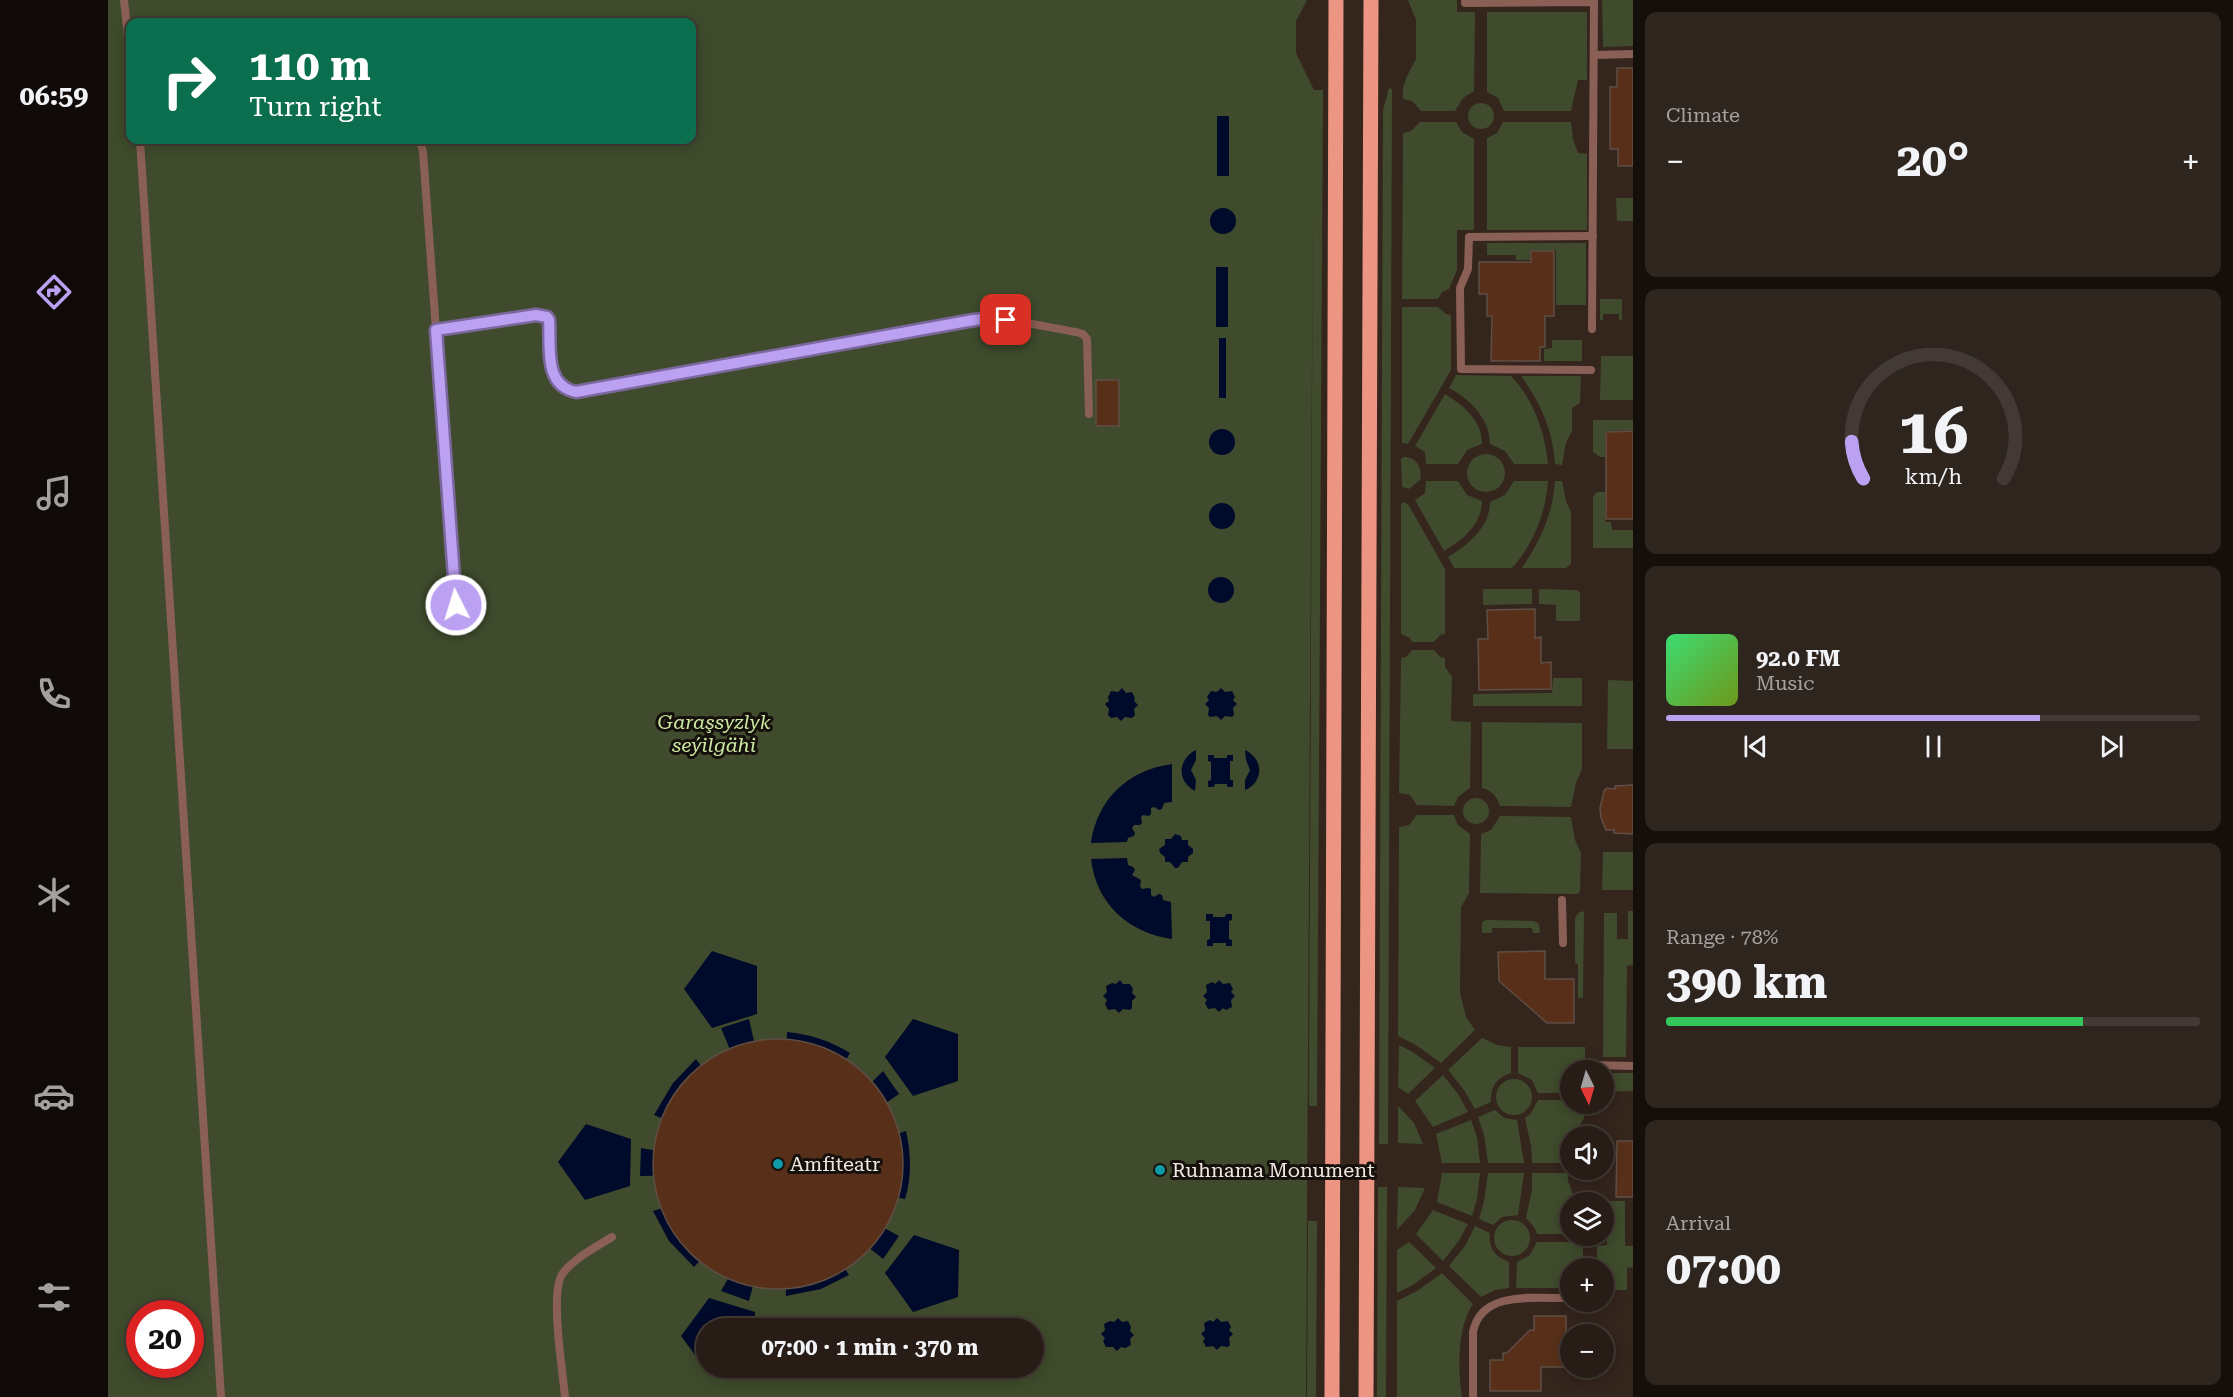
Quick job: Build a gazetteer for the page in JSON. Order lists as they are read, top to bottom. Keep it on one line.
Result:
{"parks":["Garaşsyzlyk seýilgähi"],"places":["Amfiteatr","Ruhnama Monument"],"north":"bottom","page":{"tabs":"06:59","tile":["Climate",["Range · 78%","390 km"],["Arrival","07:00"]],"turn":["110 m","Turn right"],"heat":["−","20°","+"],"song":["92.0 FM","Music"],"map_buttons":["+","−"],"limit":"20","trip":"07:00 · 1 min · 370 m","gauge":["16","km/h"]}}
